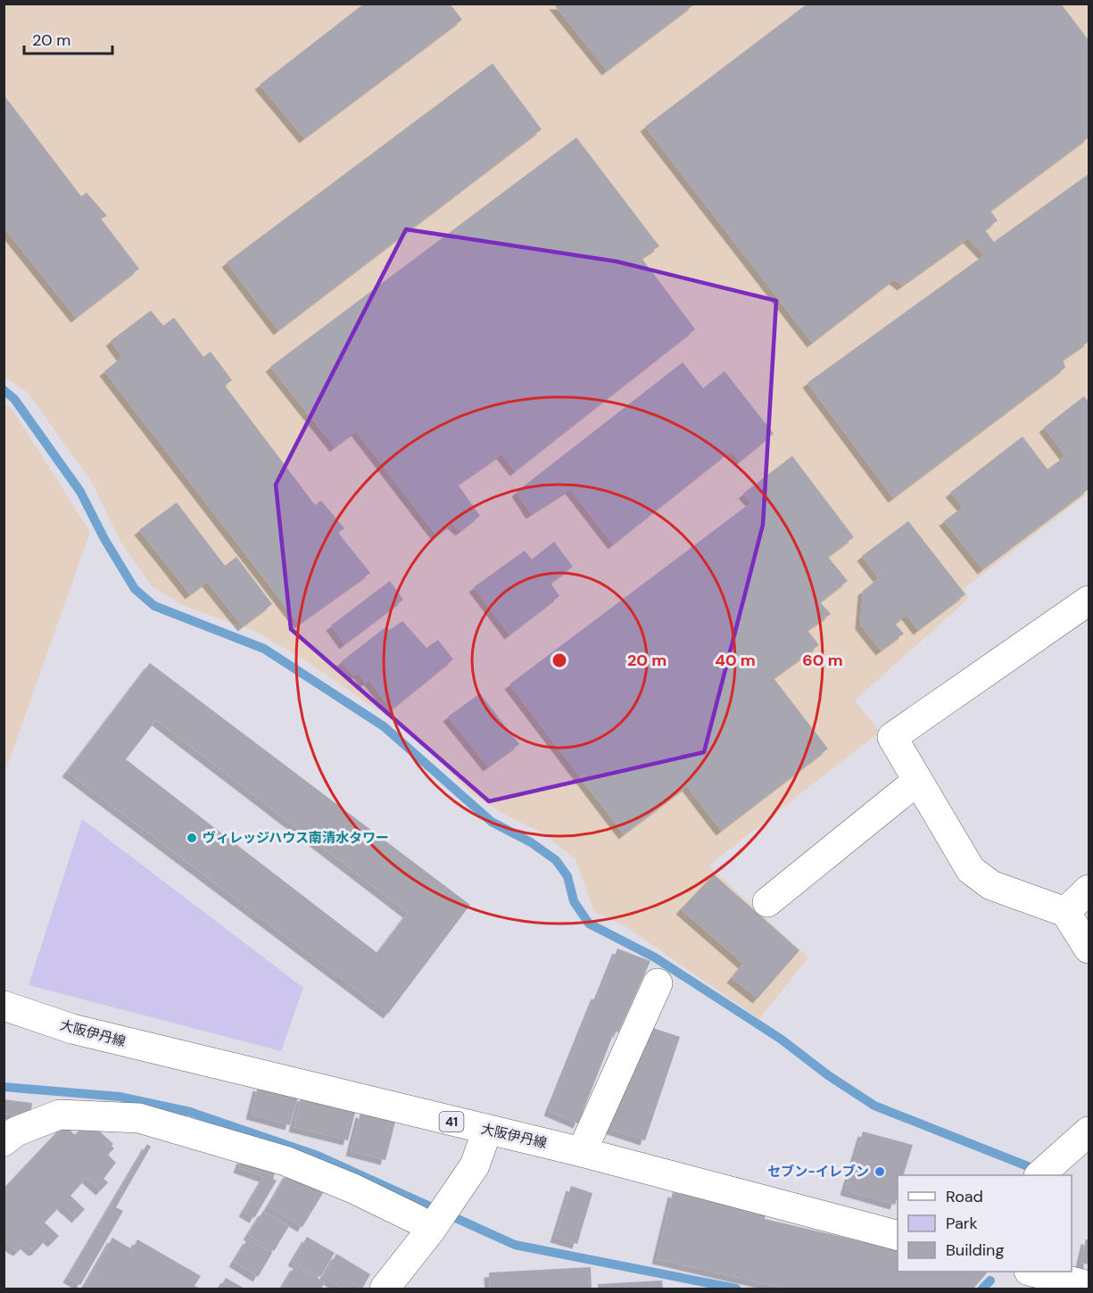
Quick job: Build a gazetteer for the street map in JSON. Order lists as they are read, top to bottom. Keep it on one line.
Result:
{"streets":{"street":["大阪伊丹線","41"]},"places":["ヴィレッジハウス南清水タワー","セブン-イレブン"],"legend":["Road","Park","Building"],"scale_bar":"20 m","rings":["20 m","40 m","60 m"]}
